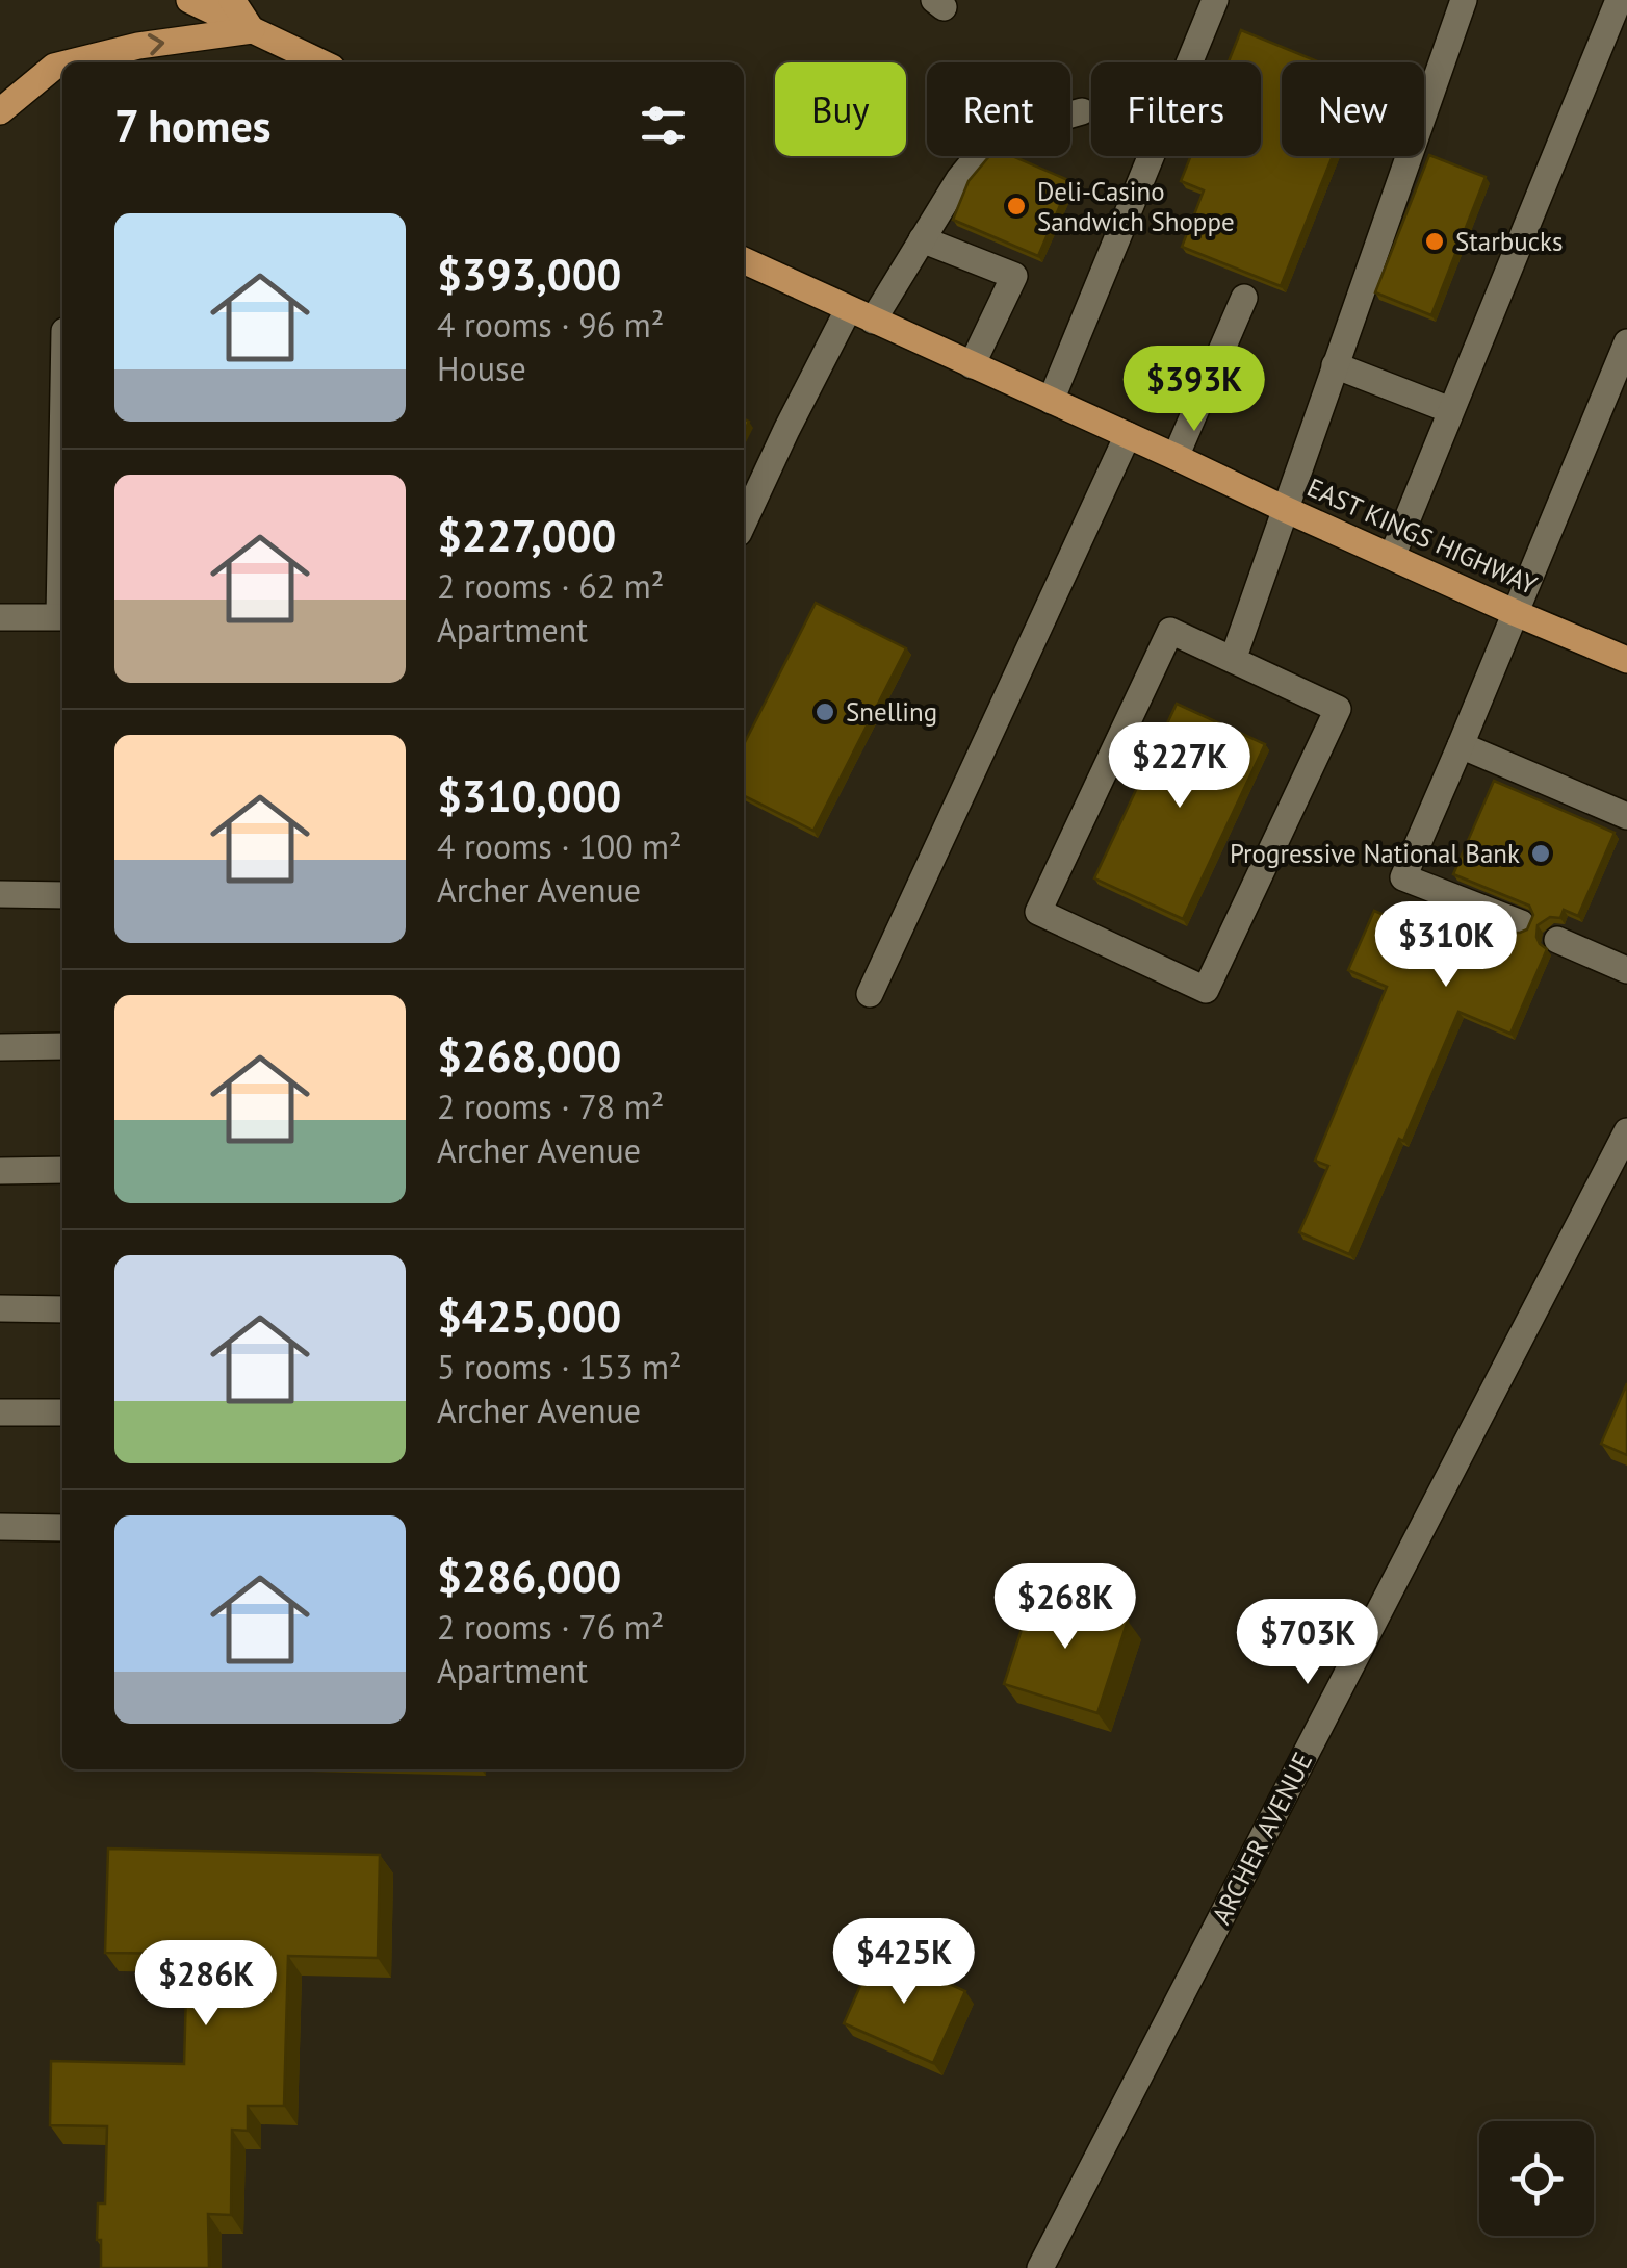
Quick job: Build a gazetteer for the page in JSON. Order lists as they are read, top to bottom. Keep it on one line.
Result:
{"streets":{"main road":["EAST KINGS HIGHWAY"],"street":["ARCHER AVENUE"]},"places":["Deli-Casino Sandwich Shoppe","Starbucks","Snelling","Progressive National Bank"],"page":{"chip":["Buy","Rent","Filters","New"],"heading":"7 homes","list":[{"name":"$393,000","note":"4 rooms · 96 m² · House"},{"name":"$227,000","note":"2 rooms · 62 m² · Apartment"},{"name":"$310,000","note":"4 rooms · 100 m² · Archer Avenue"},{"name":"$268,000","note":"2 rooms · 78 m² · Archer Avenue"},{"name":"$425,000","note":"5 rooms · 153 m² · Archer Avenue"},{"name":"$286,000","note":"2 rooms · 76 m² · Apartment"}],"price":["$393K","$227K","$310K","$268K","$703K","$425K","$286K"]}}
